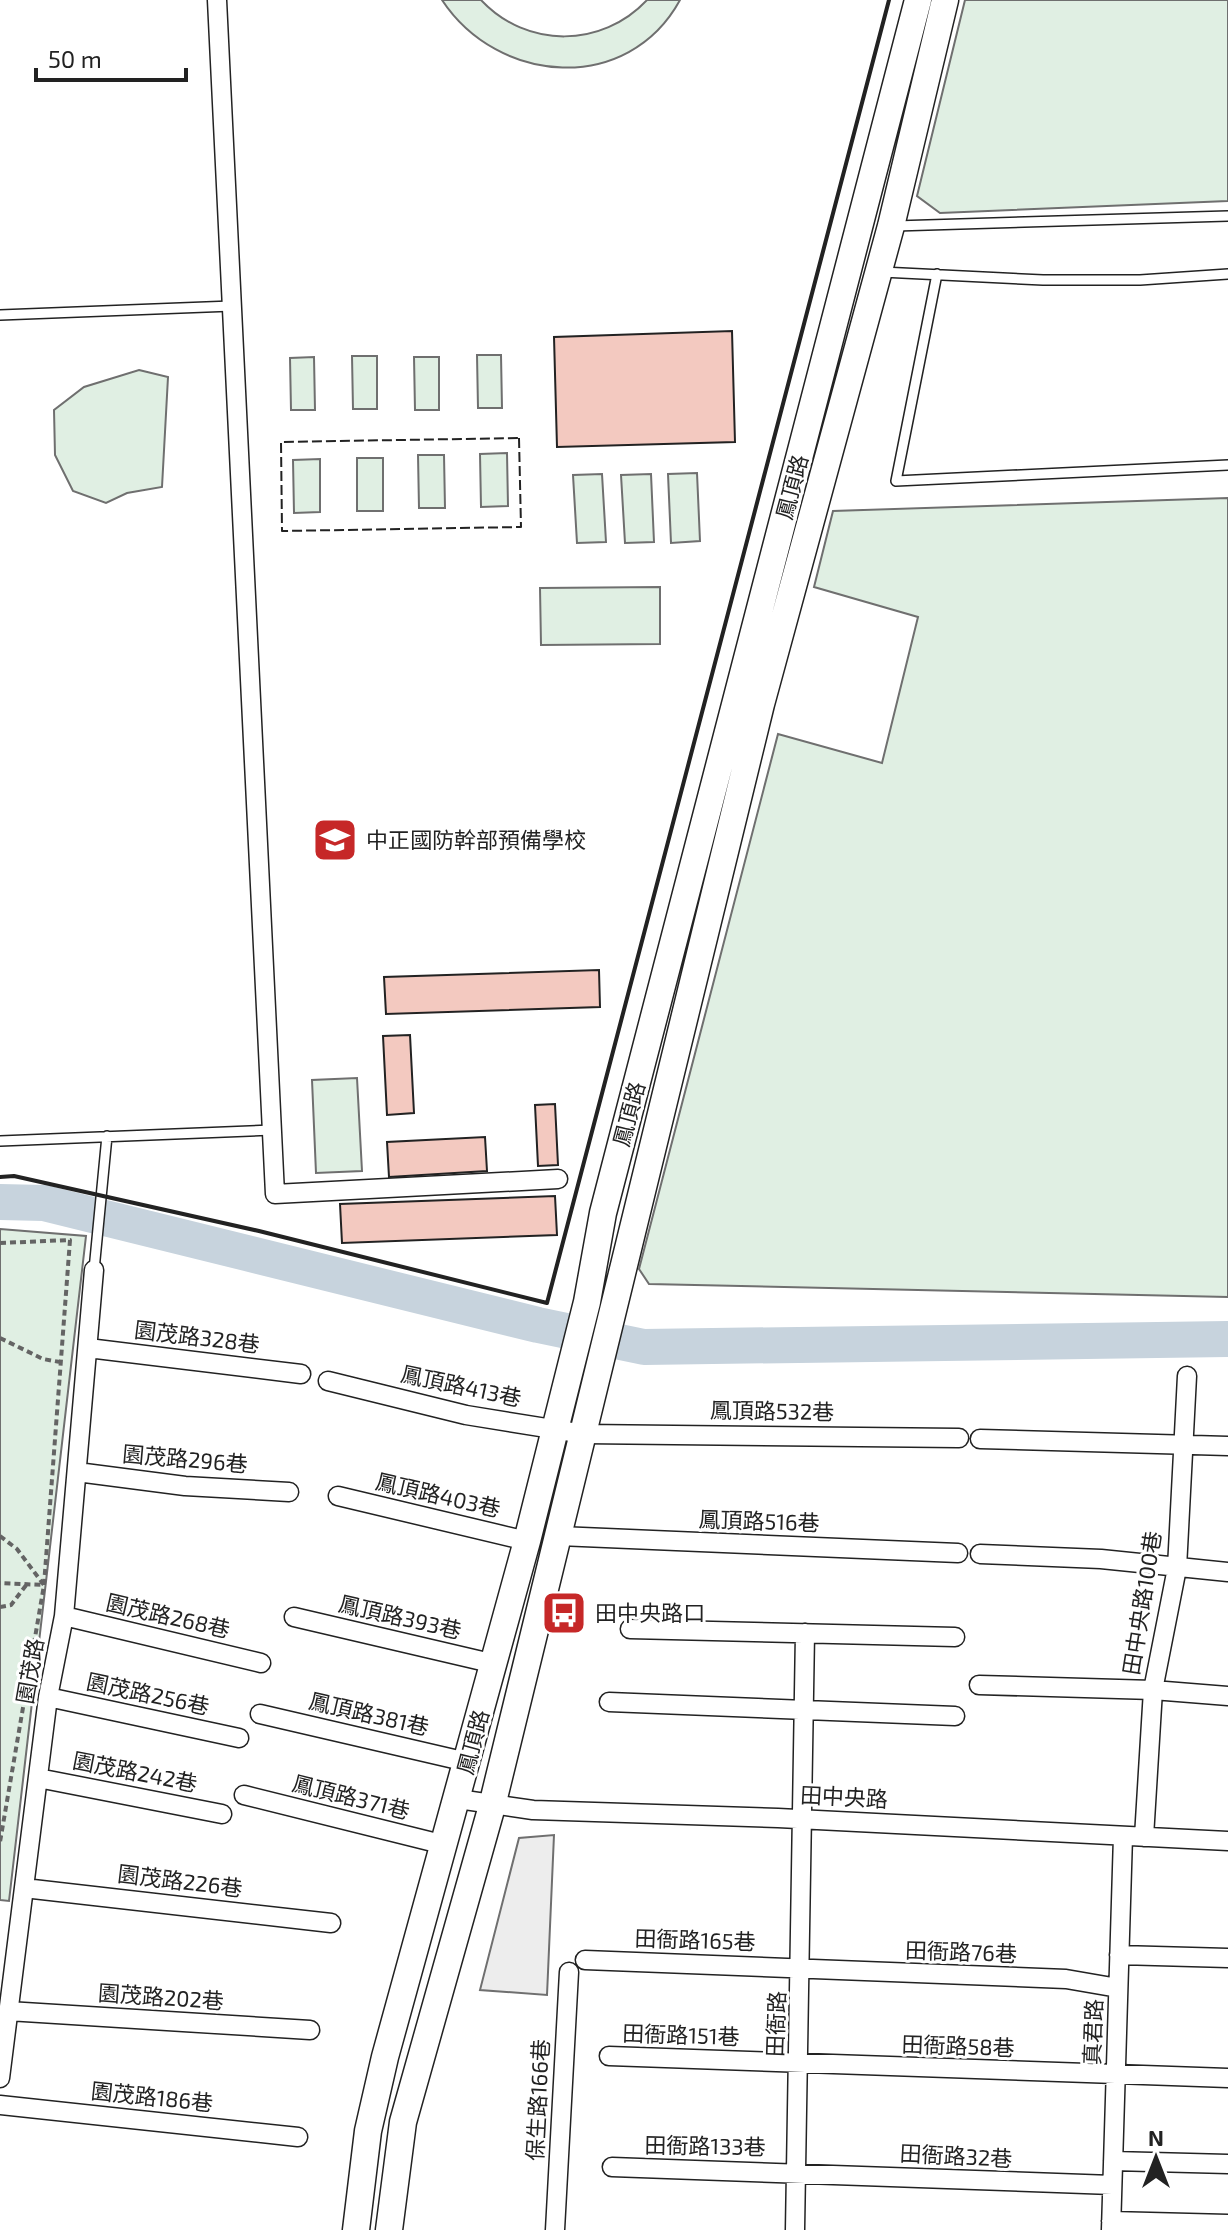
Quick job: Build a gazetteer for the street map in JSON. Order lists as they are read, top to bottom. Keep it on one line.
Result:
{"streets":{"main road":["鳳頂路"],"street":["園茂路328巷","鳳頂路413巷","鳳頂路532巷","園茂路296巷","鳳頂路403巷","鳳頂路516巷","田中央路100巷","園茂路268巷","鳳頂路393巷","園茂路","園茂路256巷","鳳頂路381巷","園茂路242巷","鳳頂路371巷","田中央路","園茂路226巷","田衙路165巷","田衙路76巷","園茂路202巷","田衙路","真君路","田衙路151巷","田衙路58巷","園茂路186巷","保生路166巷","田衙路133巷","田衙路32巷"]},"crossings":[["鳳頂路","鳳頂路413巷"],["鳳頂路","鳳頂路532巷"],["鳳頂路","鳳頂路403巷"],["鳳頂路","鳳頂路516巷"],["鳳頂路","鳳頂路393巷"],["鳳頂路","鳳頂路381巷"],["鳳頂路","鳳頂路371巷"],["鳳頂路","田中央路"],["園茂路328巷","園茂路"],["鳳頂路413巷","鳳頂路532巷"],["園茂路296巷","園茂路"],["田中央路100巷","田中央路"],["園茂路268巷","園茂路"],["園茂路","園茂路256巷"],["園茂路","園茂路242巷"],["園茂路","園茂路226巷"],["園茂路","園茂路202巷"],["田中央路","田衙路"],["田中央路","真君路"],["田衙路165巷","田衙路76巷"],["田衙路165巷","田衙路"],["田衙路76巷","田衙路"],["田衙路76巷","真君路"],["田衙路","田衙路151巷"],["田衙路","田衙路58巷"],["田衙路","田衙路133巷"],["田衙路","田衙路32巷"],["真君路","田衙路58巷"],["真君路","田衙路32巷"],["田衙路151巷","田衙路58巷"],["田衙路133巷","田衙路32巷"]],"places":{"school or university":["中正國防幹部預備學校"],"bus stop":["田中央路口"]},"scale_bar":"50 m","north":"top"}
